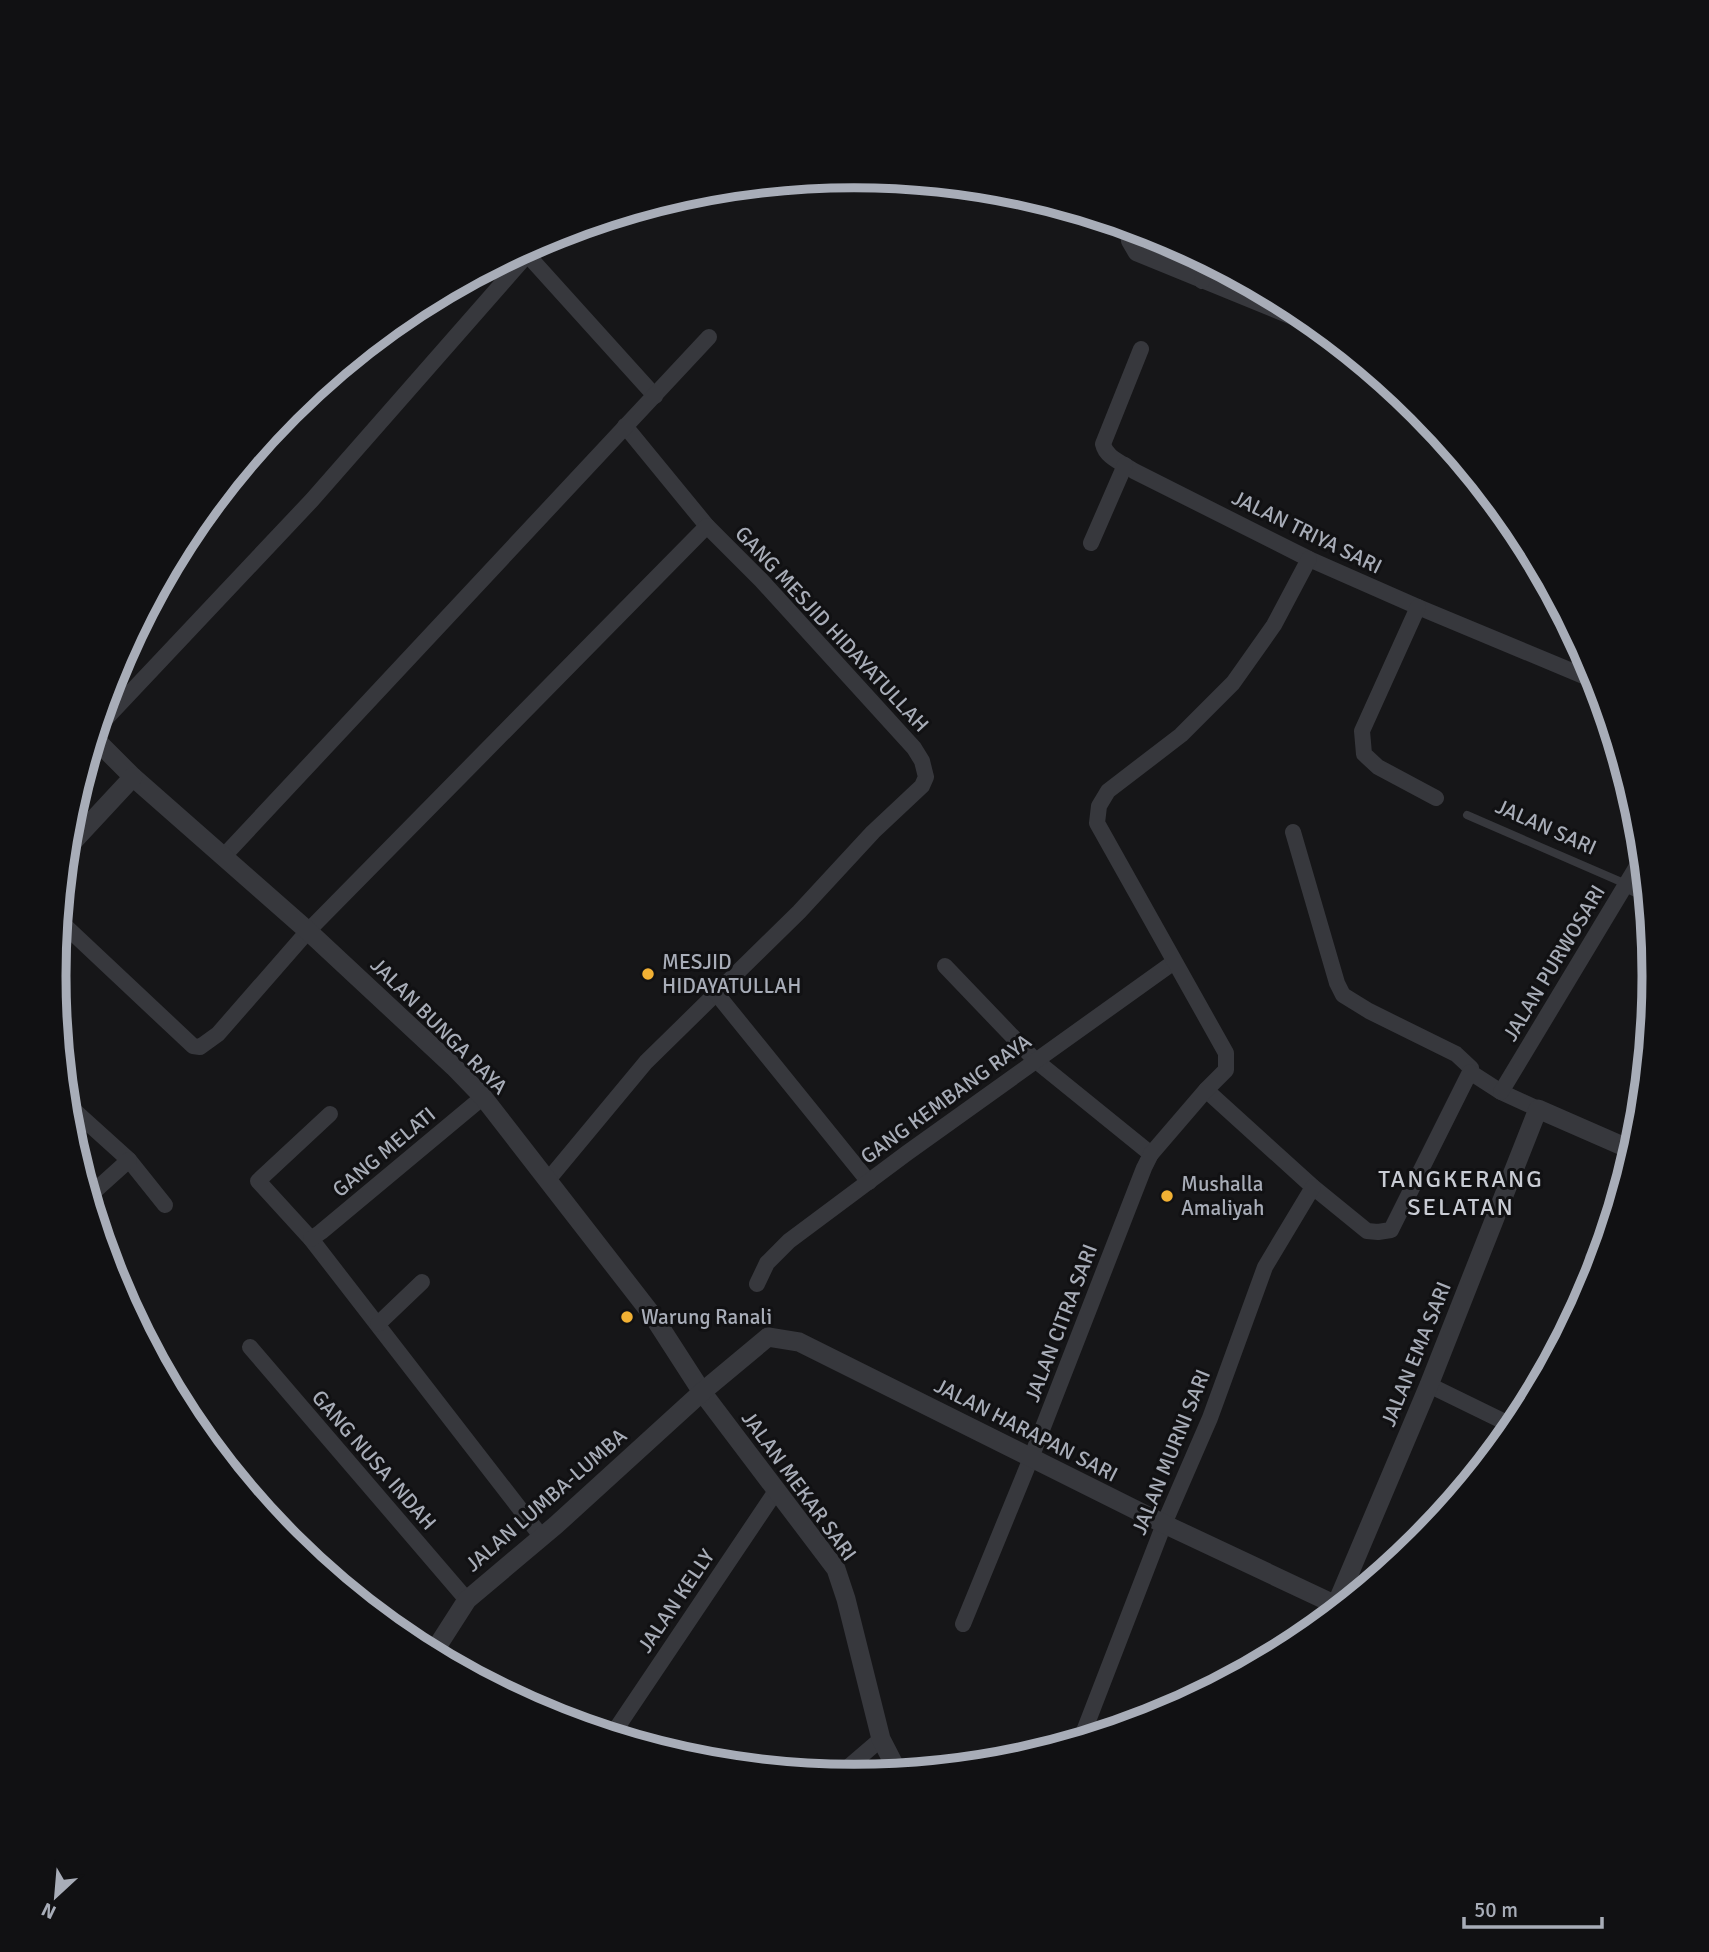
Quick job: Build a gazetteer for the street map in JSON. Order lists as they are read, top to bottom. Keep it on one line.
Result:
{"streets":{"street":["JALAN TRIYA SARI","GANG MESJID HIDAYATULLAH","JALAN SARI","JALAN PURWOSARI","JALAN BUNGA RAYA","GANG KEMBANG RAYA","GANG MELATI","JALAN CITRA SARI","JALAN EMA SARI","JALAN HARAPAN SARI","JALAN MURNI SARI","GANG NUSA INDAH","JALAN MEKAR SARI","JALAN LUMBA-LUMBA","JALAN KELLY"]},"crossings":[["GANG MESJID HIDAYATULLAH","JALAN BUNGA RAYA"],["JALAN SARI","JALAN PURWOSARI"],["JALAN BUNGA RAYA","GANG MELATI"],["JALAN BUNGA RAYA","JALAN HARAPAN SARI"],["JALAN BUNGA RAYA","JALAN MEKAR SARI"],["JALAN BUNGA RAYA","JALAN LUMBA-LUMBA"],["GANG KEMBANG RAYA","JALAN CITRA SARI"],["JALAN CITRA SARI","JALAN HARAPAN SARI"],["JALAN HARAPAN SARI","JALAN MURNI SARI"],["JALAN HARAPAN SARI","JALAN MEKAR SARI"],["JALAN HARAPAN SARI","JALAN LUMBA-LUMBA"],["GANG NUSA INDAH","JALAN LUMBA-LUMBA"],["JALAN MEKAR SARI","JALAN LUMBA-LUMBA"],["JALAN MEKAR SARI","JALAN KELLY"]],"districts":["TANGKERANG SELATAN"],"places":["MESJID HIDAYATULLAH","Mushalla Amaliyah","Warung Ranali"],"scale_bar":"50 m","north":"bottom left"}
